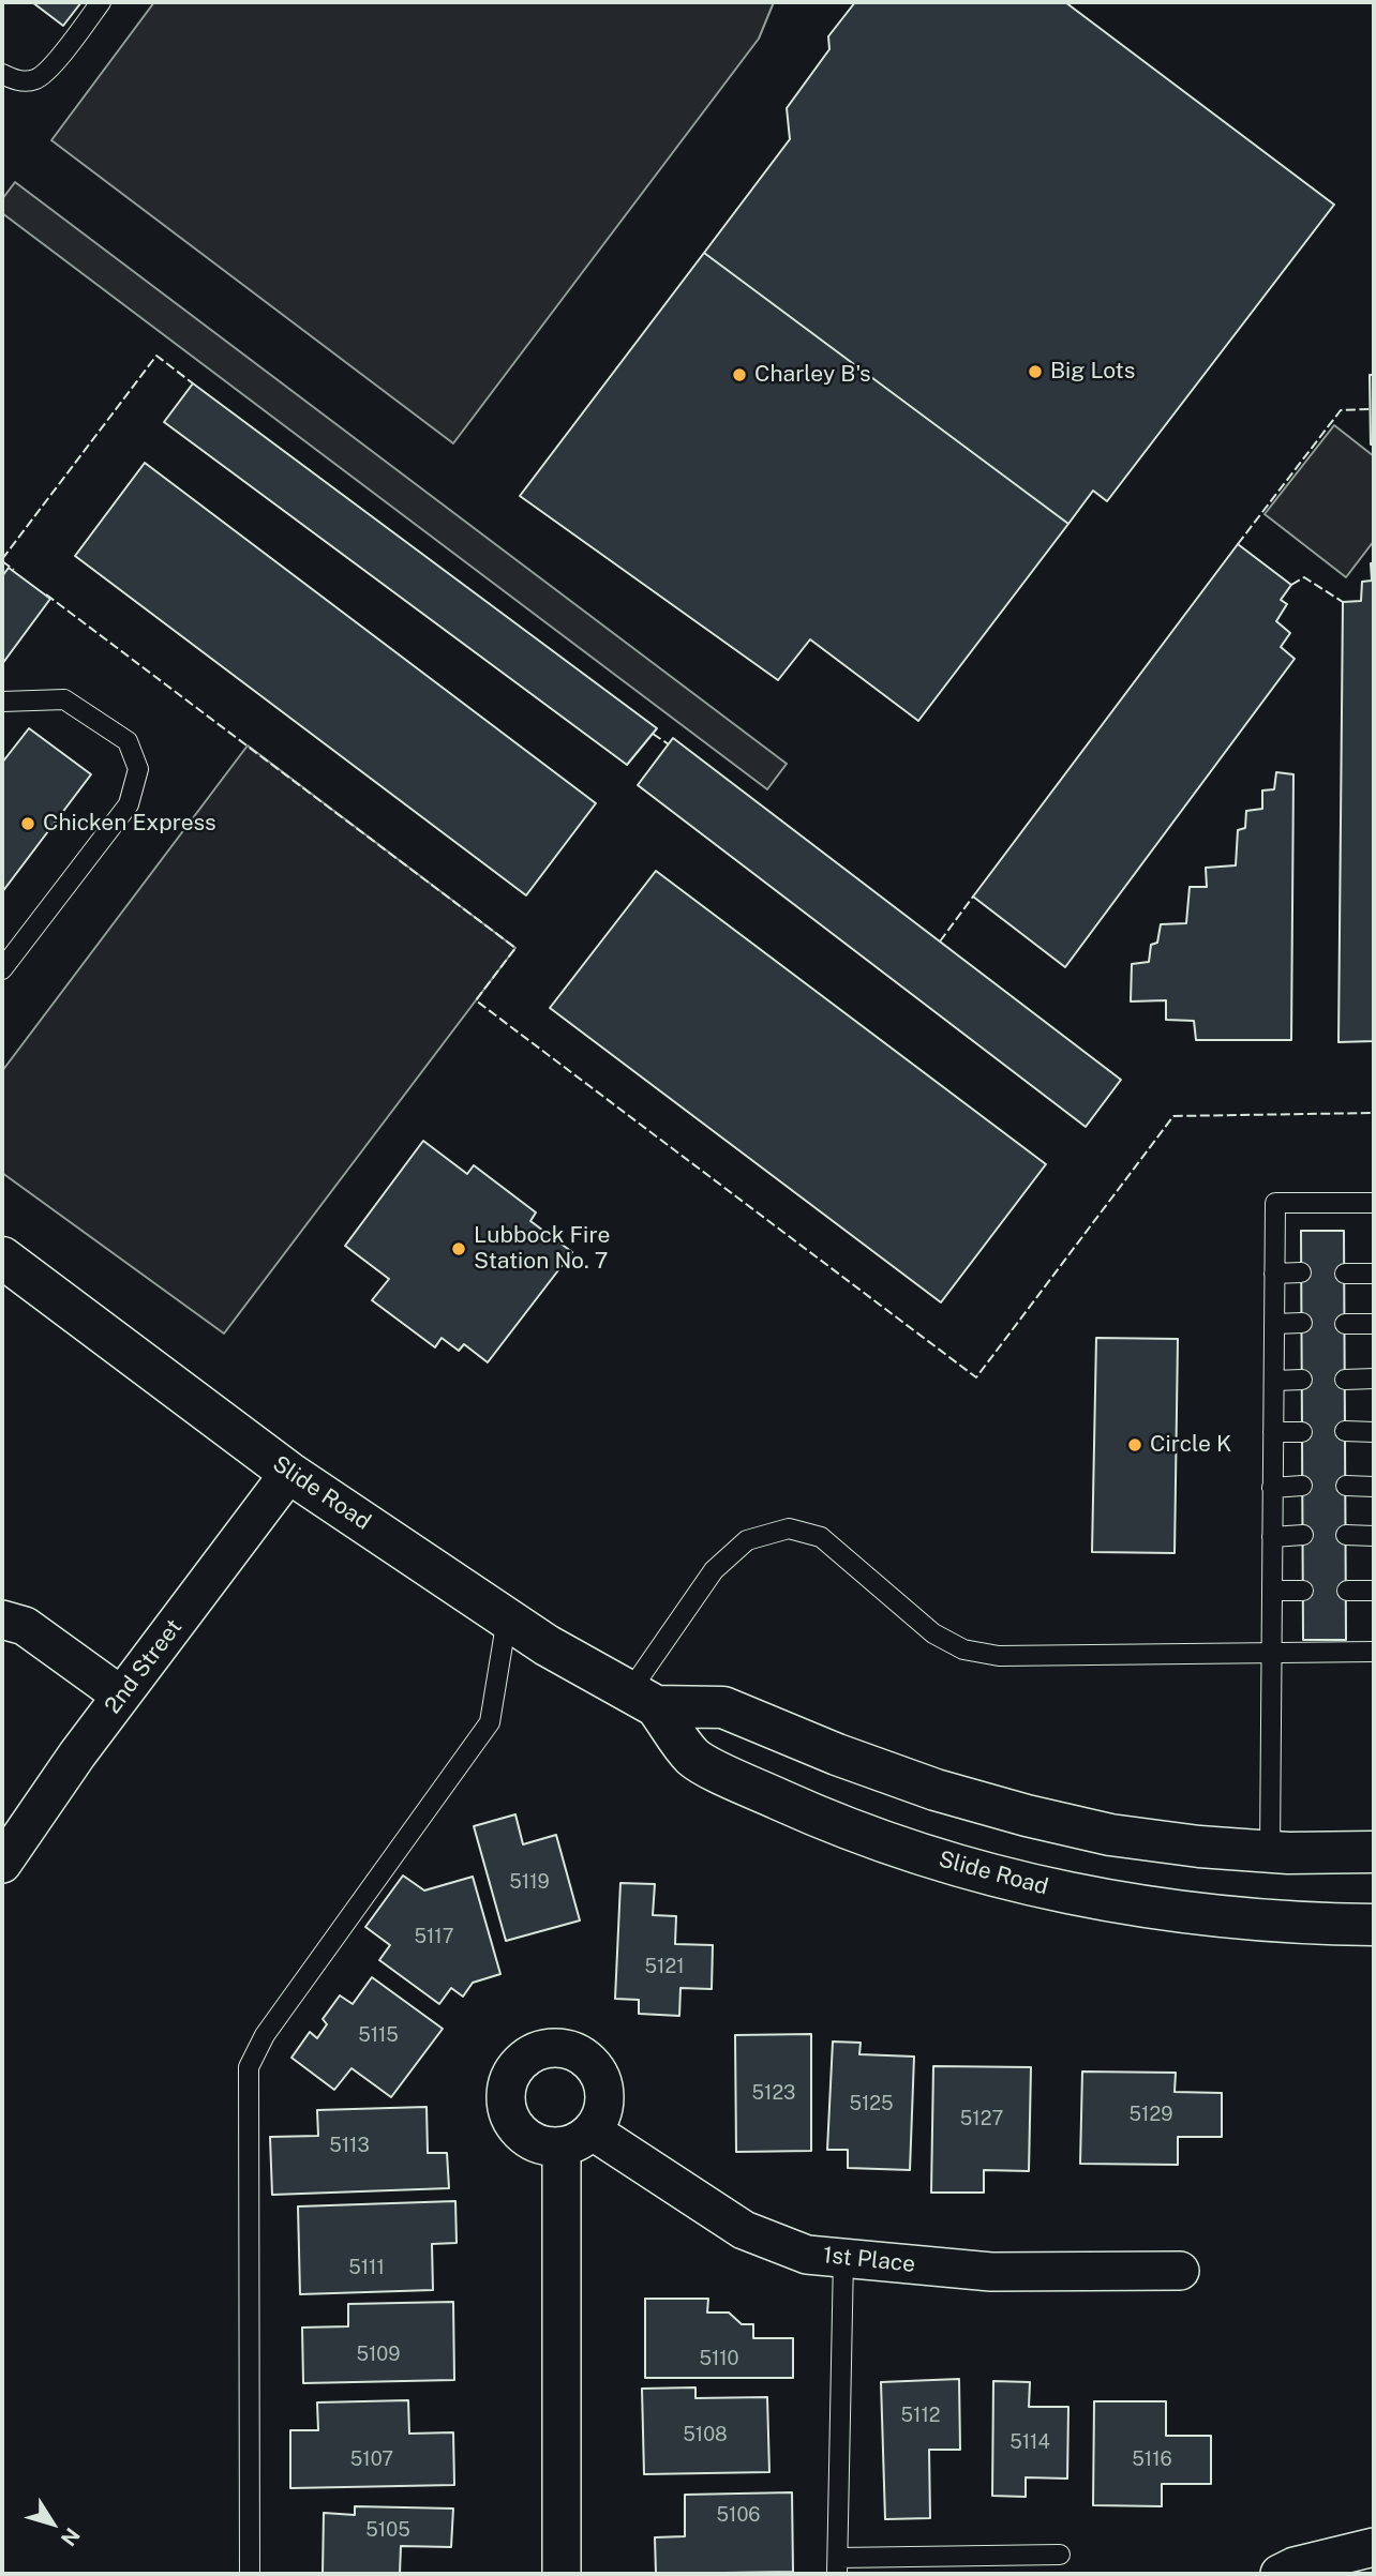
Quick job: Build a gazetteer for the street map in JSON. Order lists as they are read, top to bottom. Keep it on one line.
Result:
{"streets":{"main road":["Slide Road"],"street":["2nd Street","1st Place"]},"crossings":[["Slide Road","2nd Street"]],"places":["Big Lots","Charley B's","Chicken Express","Lubbock Fire Station No. 7","Circle K"],"house_numbers":["5119","5117","5121","5115","5123","5125","5129","5127","5113","5111","5109","5110","5112","5108","5114","5107","5116","5106","5105"],"north":"bottom right"}
